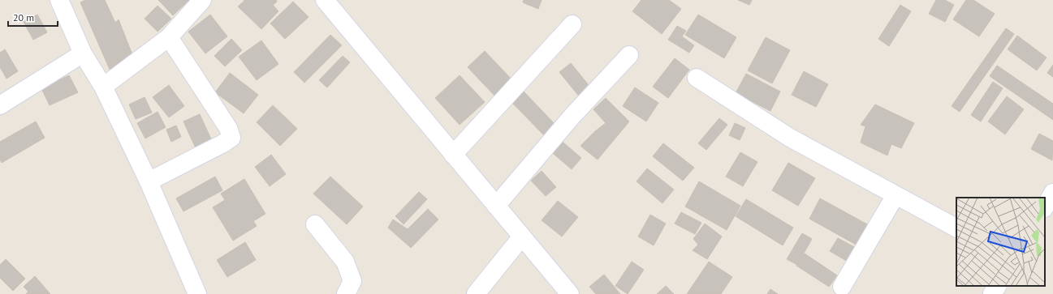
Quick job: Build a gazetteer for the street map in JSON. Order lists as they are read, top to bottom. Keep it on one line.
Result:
{"scale_bar":"20 m"}
